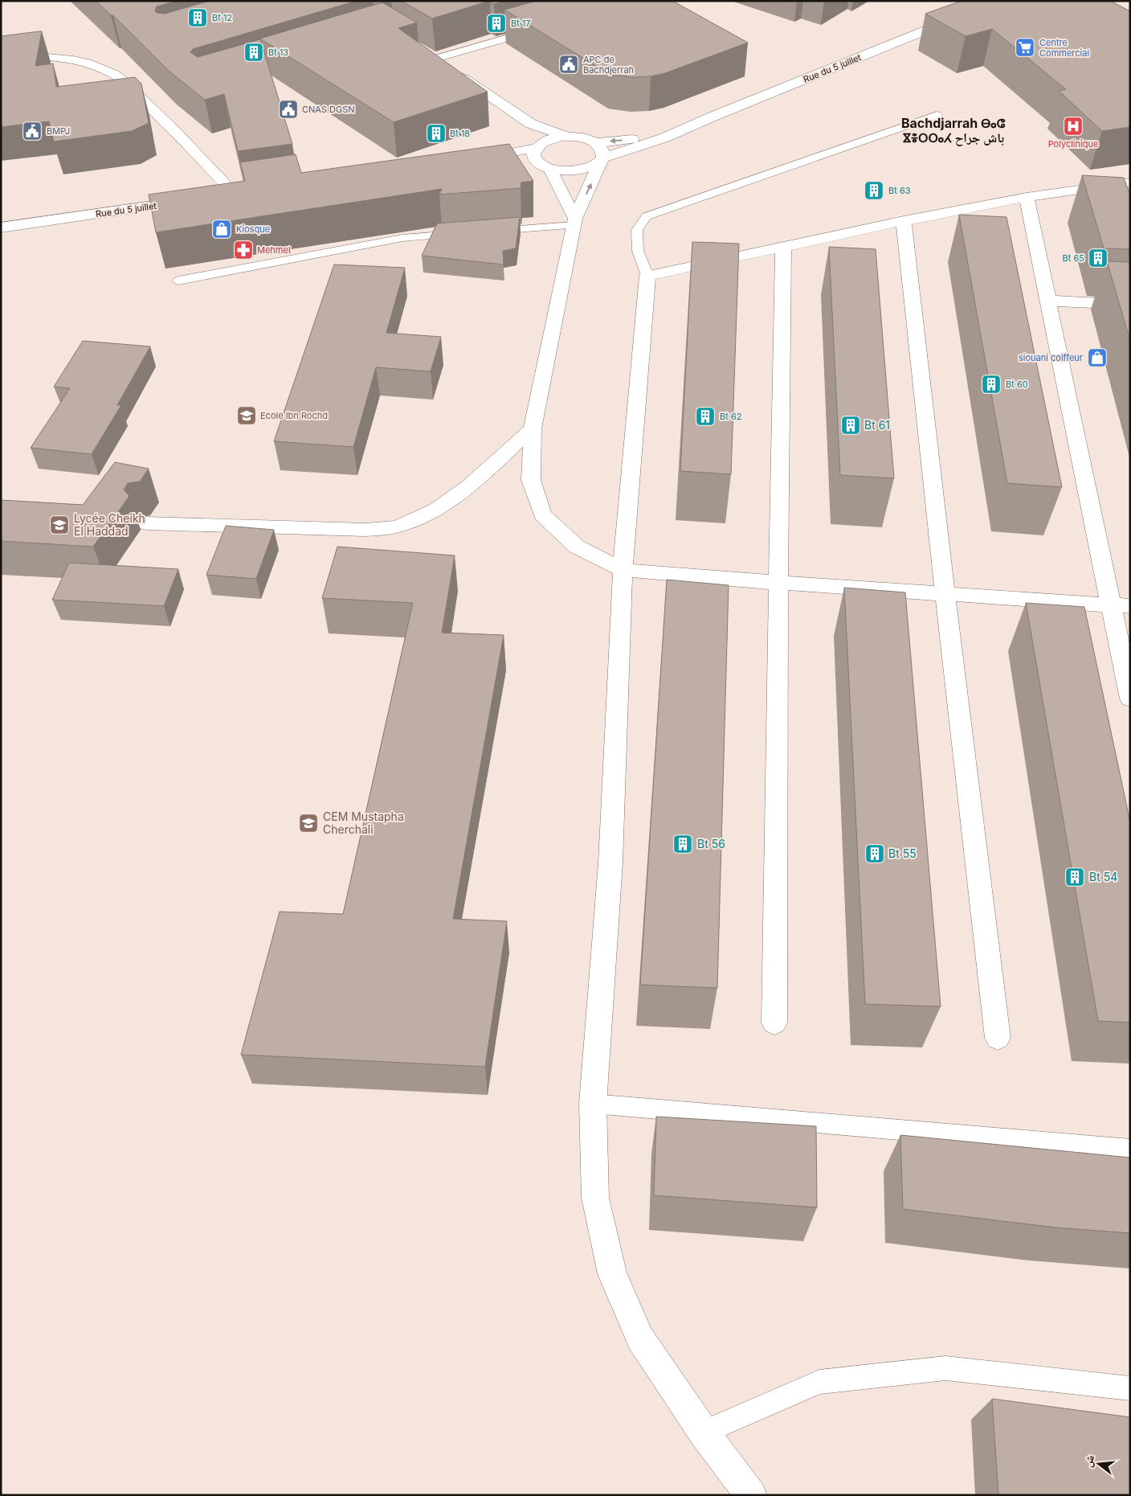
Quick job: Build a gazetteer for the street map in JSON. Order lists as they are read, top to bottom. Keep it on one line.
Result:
{"streets":{"street":["Rue du 5 juillet"]},"districts":["Bachdjarrah ⴱⴰⵛ ⴵⴻⵔⵔⴰⵃ باش جراح"],"places":{"building":["Bt 12","Bt 17","Bt 13","Bt 18","Bt 63","Bt 65","Bt 60","Bt 62","Bt 61","Bt 56","Bt 55","Bt 54"],"supermarket":["Centre Commercial"],"public building":["APC de Bachdjerrah","CNAS DGSN","BMPJ"],"hospital":["Polyclinique"],"shop":["Kiosque","siouani coiffeur"],"pharmacy":["Mehmel"],"school or university":["Ecole Ibn Rochd","Lycée Cheikh El Haddad","CEM Mustapha Cherchali"]},"north":"left"}
